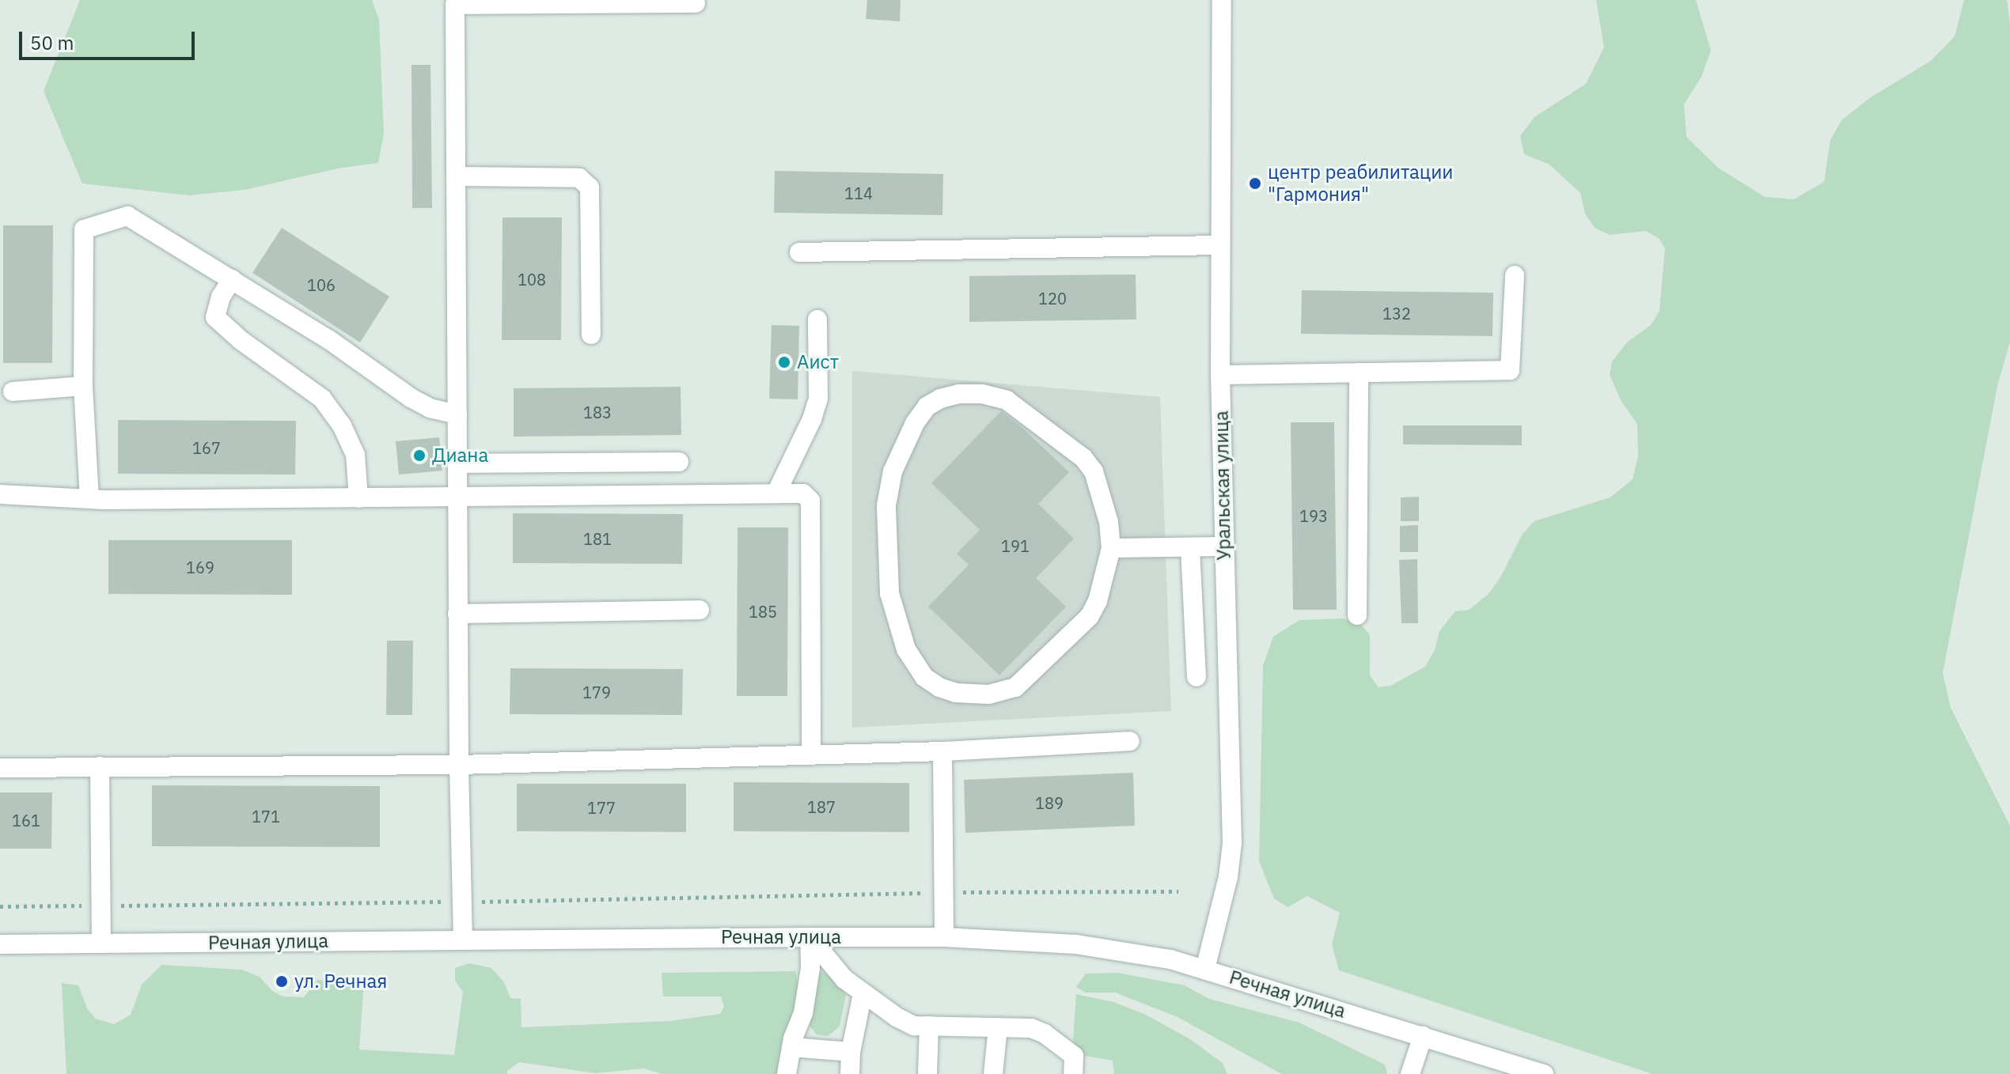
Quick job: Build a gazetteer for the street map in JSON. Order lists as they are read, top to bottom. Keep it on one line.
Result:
{"streets":{"street":["Уральская улица","Речная улица"]},"crossings":[["Уральская улица","Речная улица"]],"places":["центр реабилитации \"Гармония\"","Аист","Диана","ул. Речная"],"house_numbers":["114","108","106","120","132","183","167","193","181","191","169","185","179","189","187","177","171","161"],"scale_bar":"50 m"}
